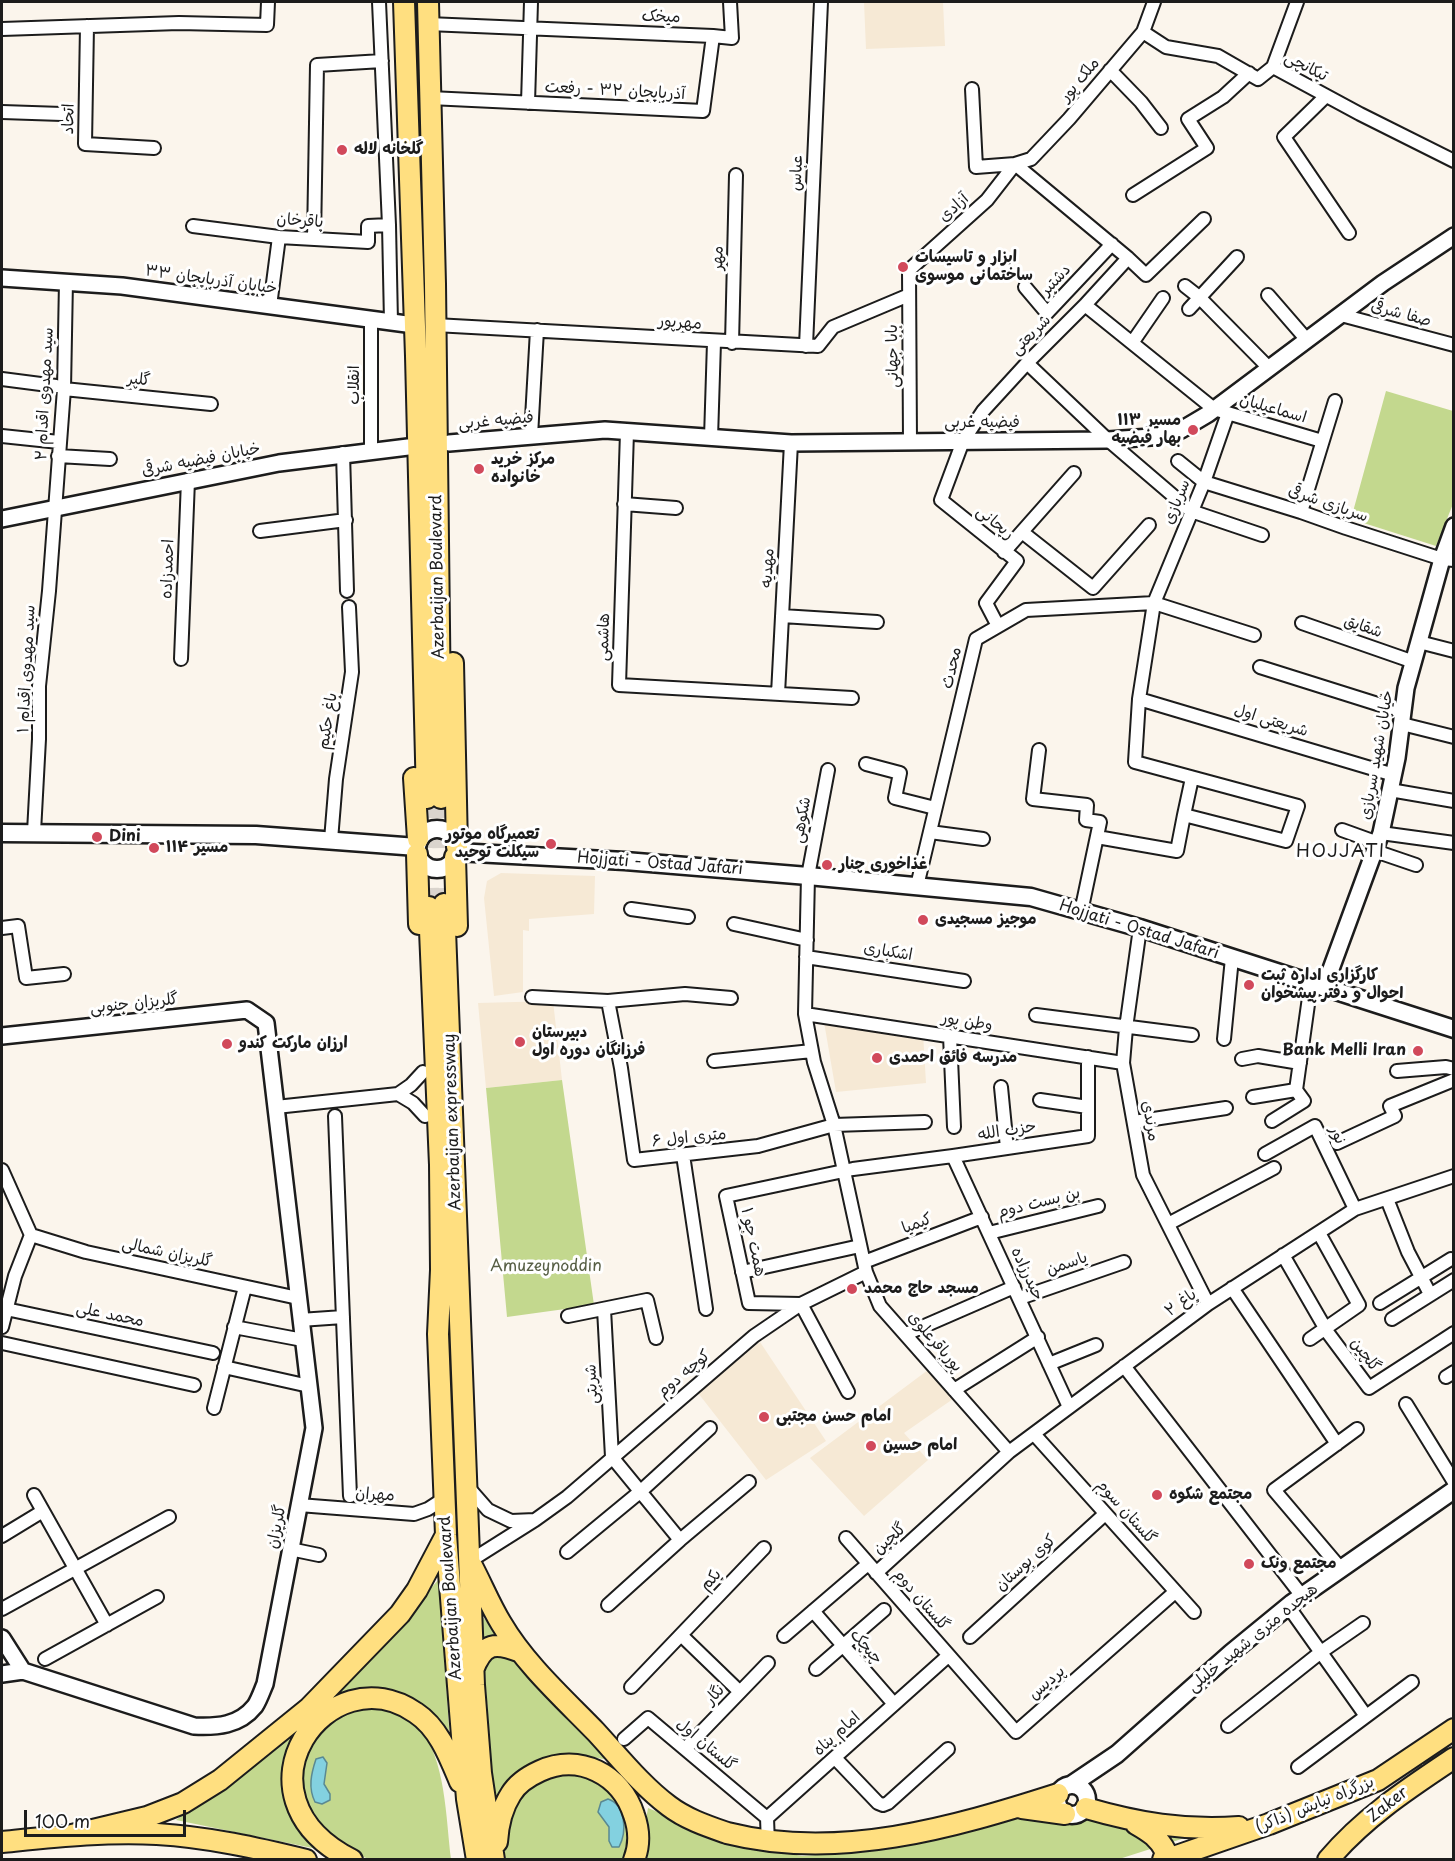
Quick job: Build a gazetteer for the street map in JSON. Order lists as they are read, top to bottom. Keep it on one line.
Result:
{"streets":{"highway":["Azerbaijan Boulevard","Azerbaijan expressway","بزرگراه نیایش (ذاکر)","Zaker"],"main road":["Hojjati - Ostad Jafari","هیجده متری شهید خلیلی"],"street":["میخک","تیکانچی","ملک پور","آذربایجان ۳۲ - رفعت","اتحاد","عباس","آزادی","باقرخان","مهر","خیابان آذربایجان ۳۳","دشتبر","صفا شرقی","مهرپور","شریعتی","بابا جهانی","گلپر","انقلاب","سید مهدوی اقدام ۲","اسماعیلیان","فیضیه غربی","خیابان فیضیه شرقی","سربازی","سربازی شرقی","ریحانی","مهدیه","احمدزاده","شقایق","هاشمی","محدث","سید مهدوی اقدام ۱","باغ حکیم","شریعتی اول","خیابان شهید سربازی","شکوهی","اشکباری","گلریزان جنوبی","وطن پور","مرندی","حزب الله","نور","۶ متری اول","بن بست دوم","کیمیا","همت جو ۱","گلریزان شمالی","یاسمن","حیدرزاده","باغ ۲","محمد علی","پورباقرعلوی","گلچین","کوچه دوم","شربتی","مهران","گلستان سوم","گلریزان","کوی بوستان","یکم","گلستان دوم","چیچک","پردیس","نگار","امام پناه","گلستان اول"]},"crossings":[["میخک","آذربایجان ۳۲ - رفعت"],["ملک پور","آزادی"],["عباس","مهرپور"],["آزادی","بابا جهانی"],["مهر","مهرپور"],["خیابان آذربایجان ۳۳","انقلاب"],["خیابان آذربایجان ۳۳","سید مهدوی اقدام ۲"],["صفا شرقی","فیضیه غربی"],["شریعتی","فیضیه غربی"],["شریعتی","ریحانی"],["بابا جهانی","فیضیه غربی"],["گلپر","سید مهدوی اقدام ۲"],["انقلاب","خیابان فیضیه شرقی"],["سید مهدوی اقدام ۲","خیابان فیضیه شرقی"],["سید مهدوی اقدام ۲","سید مهدوی اقدام ۱"],["اسماعیلیان","فیضیه غربی"],["اسماعیلیان","سربازی"],["فیضیه غربی","سربازی"],["فیضیه غربی","ریحانی"],["فیضیه غربی","مهدیه"],["فیضیه غربی","هاشمی"],["خیابان فیضیه شرقی","احمدزاده"],["خیابان فیضیه شرقی","سید مهدوی اقدام ۱"],["سربازی","سربازی شرقی"],["سربازی","محدث"],["سربازی","شریعتی اول"],["سربازی شرقی","خیابان شهید سربازی"],["ریحانی","محدث"],["مهدیه","هاشمی"],["Azerbaijan Boulevard","Azerbaijan expressway"],["Azerbaijan Boulevard","کوچه دوم"],["Azerbaijan Boulevard","مهران"],["شقایق","خیابان شهید سربازی"],["محدث","Hojjati - Ostad Jafari"],["شریعتی اول","خیابان شهید سربازی"],["خیابان شهید سربازی","Hojjati - Ostad Jafari"],["شکوهی","Hojjati - Ostad Jafari"],["شکوهی","اشکباری"],["شکوهی","وطن پور"],["شکوهی","پورباقرعلوی"],["Hojjati - Ostad Jafari","مرندی"],["گلریزان جنوبی","گلریزان"],["وطن پور","مرندی"],["وطن پور","حزب الله"],["وطن پور","پورباقرعلوی"],["مرندی","باغ ۲"],["حزب الله","همت جو ۱"],["حزب الله","حیدرزاده"],["حزب الله","پورباقرعلوی"],["نور","باغ ۲"],["۶ متری اول","پورباقرعلوی"],["بن بست دوم","حیدرزاده"],["کیمیا","حیدرزاده"],["کیمیا","پورباقرعلوی"],["کیمیا","کوچه دوم"],["همت جو ۱","پورباقرعلوی"],["همت جو ۱","کوچه دوم"],["گلریزان شمالی","گلریزان"],["یاسمن","حیدرزاده"],["یاسمن","پورباقرعلوی"],["حیدرزاده","باغ ۲"],["باغ ۲","گلچین"],["باغ ۲","گلستان سوم"],["پورباقرعلوی","گلچین"],["پورباقرعلوی","کوچه دوم"],["گلچین","گلستان سوم"],["گلچین","گلستان دوم"],["گلچین","چیچک"],["کوچه دوم","شربتی"],["مهران","گلریزان"],["گلستان سوم","کوی بوستان"],["گلستان سوم","پردیس"],["گلستان دوم","پردیس"],["گلستان دوم","امام پناه"],["چیچک","امام پناه"],["پردیس","امام پناه"],["نگار","گلستان اول"],["امام پناه","گلستان اول"]],"districts":["HOJJATI"],"parks":["Amuzeynoddin"],"places":["گلخانه لاله","ابزار و تاسیسات ساختمانی موسوی","مسیر ۱۱۳ بهار فیضیه","مرکز خرید خانواده","Dini","تعمیرگاه موتور سیکلت توحید","مسیر ۱۱۴","غذاخوری چنار","موجیز مسجیدی","کارگزاری اداره ثبت احوال و دفتر پیشخوان","دبیرستان فرزانگان دوره اول","ارزان مارکت کندو","Bank Melli Iran","مدرسه فائق احمدی","مسجد حاج محمد","امام حسن مجتبی","امام حسین","مجتمع شکوه","مجتمع ونک"],"scale_bar":"100 m"}
